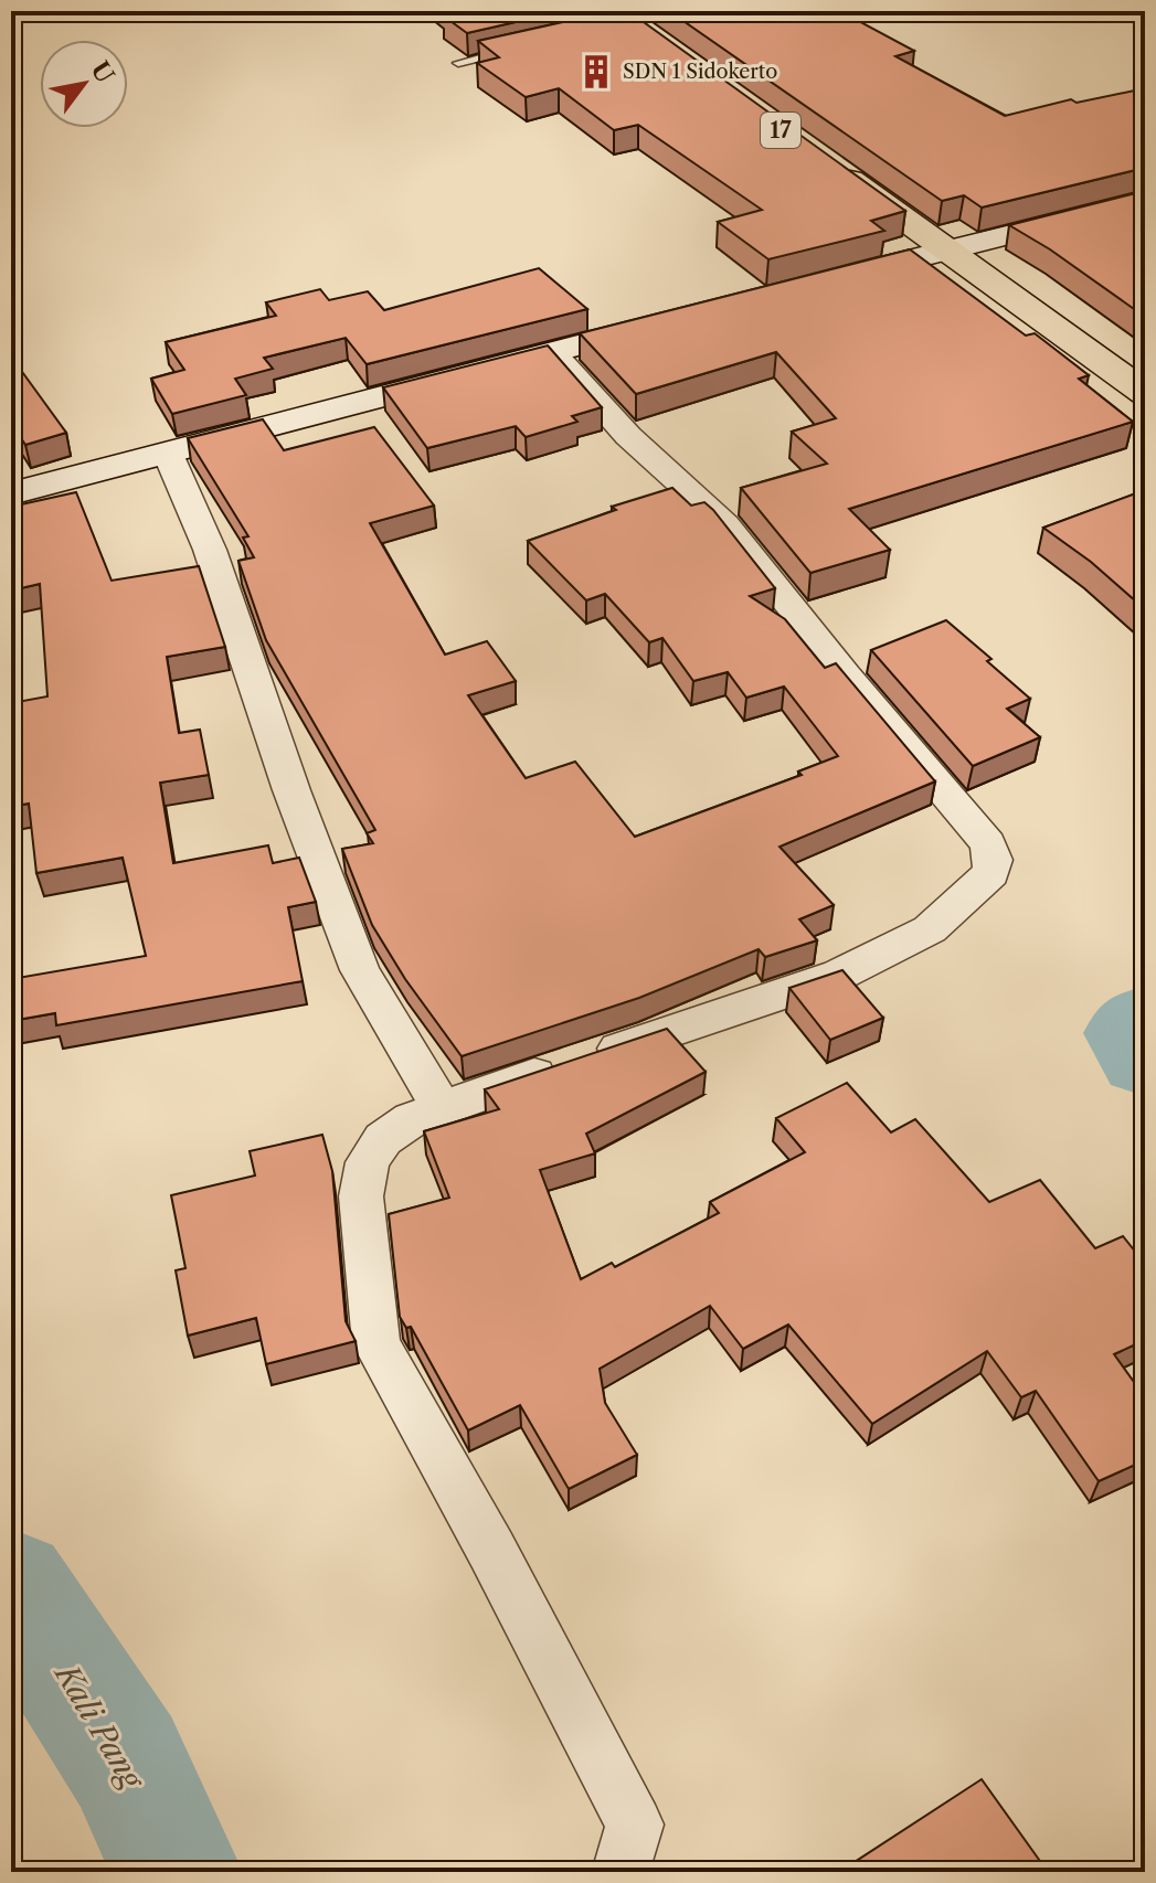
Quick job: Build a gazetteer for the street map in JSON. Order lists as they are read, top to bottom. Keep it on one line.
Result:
{"streets":{"highway":["17"]},"water":["Kali Pang"],"places":{"building":["SDN 1 Sidokerto"]},"north":"top right"}
